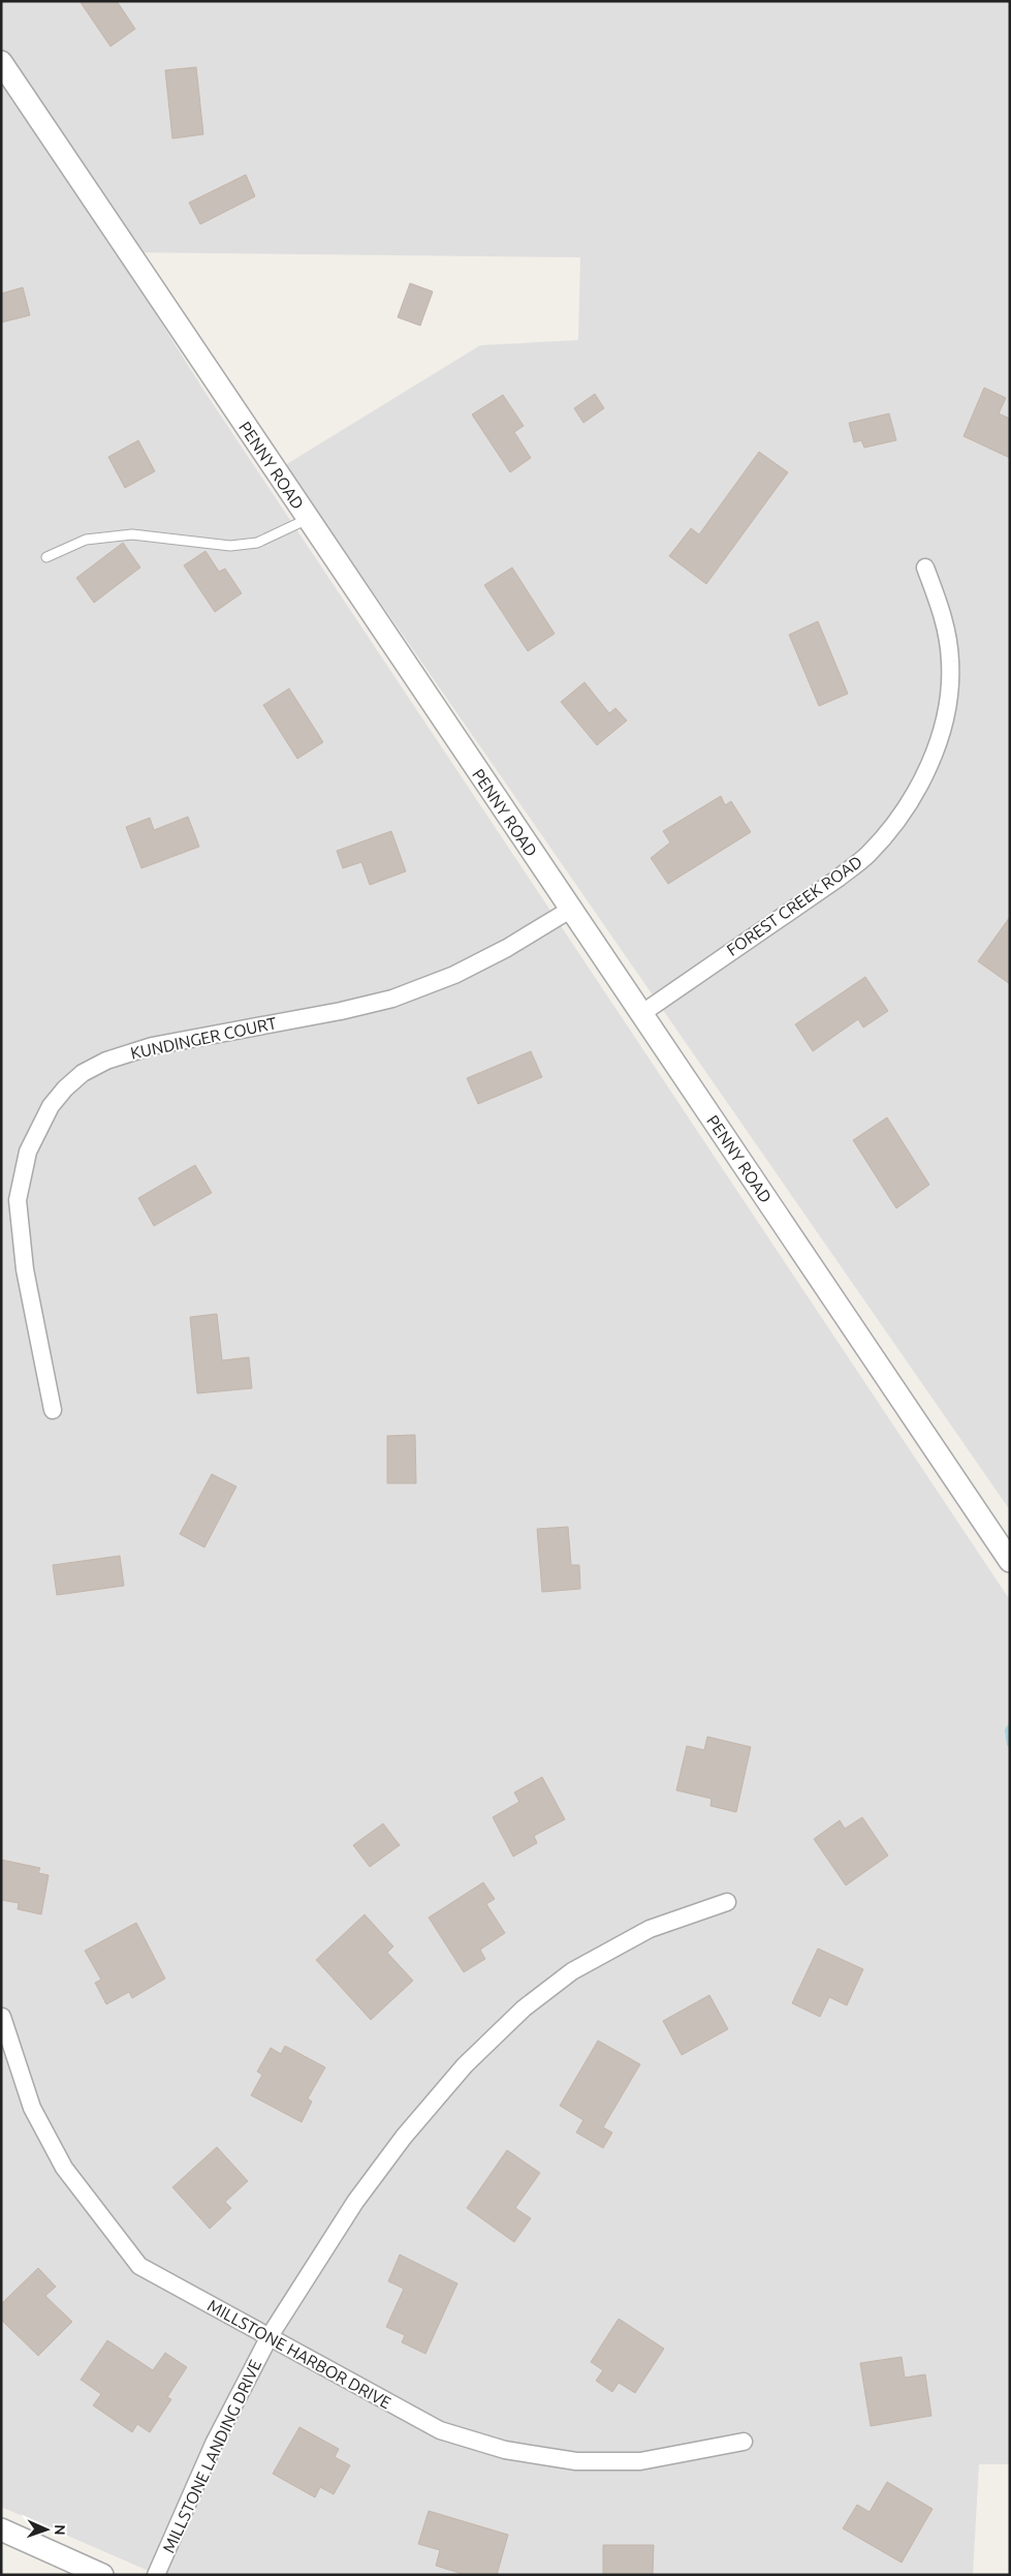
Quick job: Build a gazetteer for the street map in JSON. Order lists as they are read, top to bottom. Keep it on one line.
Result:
{"streets":{"street":["PENNY ROAD","FOREST CREEK ROAD","KUNDINGER COURT","MILLSTONE HARBOR DRIVE","MILLSTONE LANDING DRIVE"]},"crossings":[["PENNY ROAD","FOREST CREEK ROAD"],["PENNY ROAD","KUNDINGER COURT"],["MILLSTONE HARBOR DRIVE","MILLSTONE LANDING DRIVE"]],"north":"right"}
